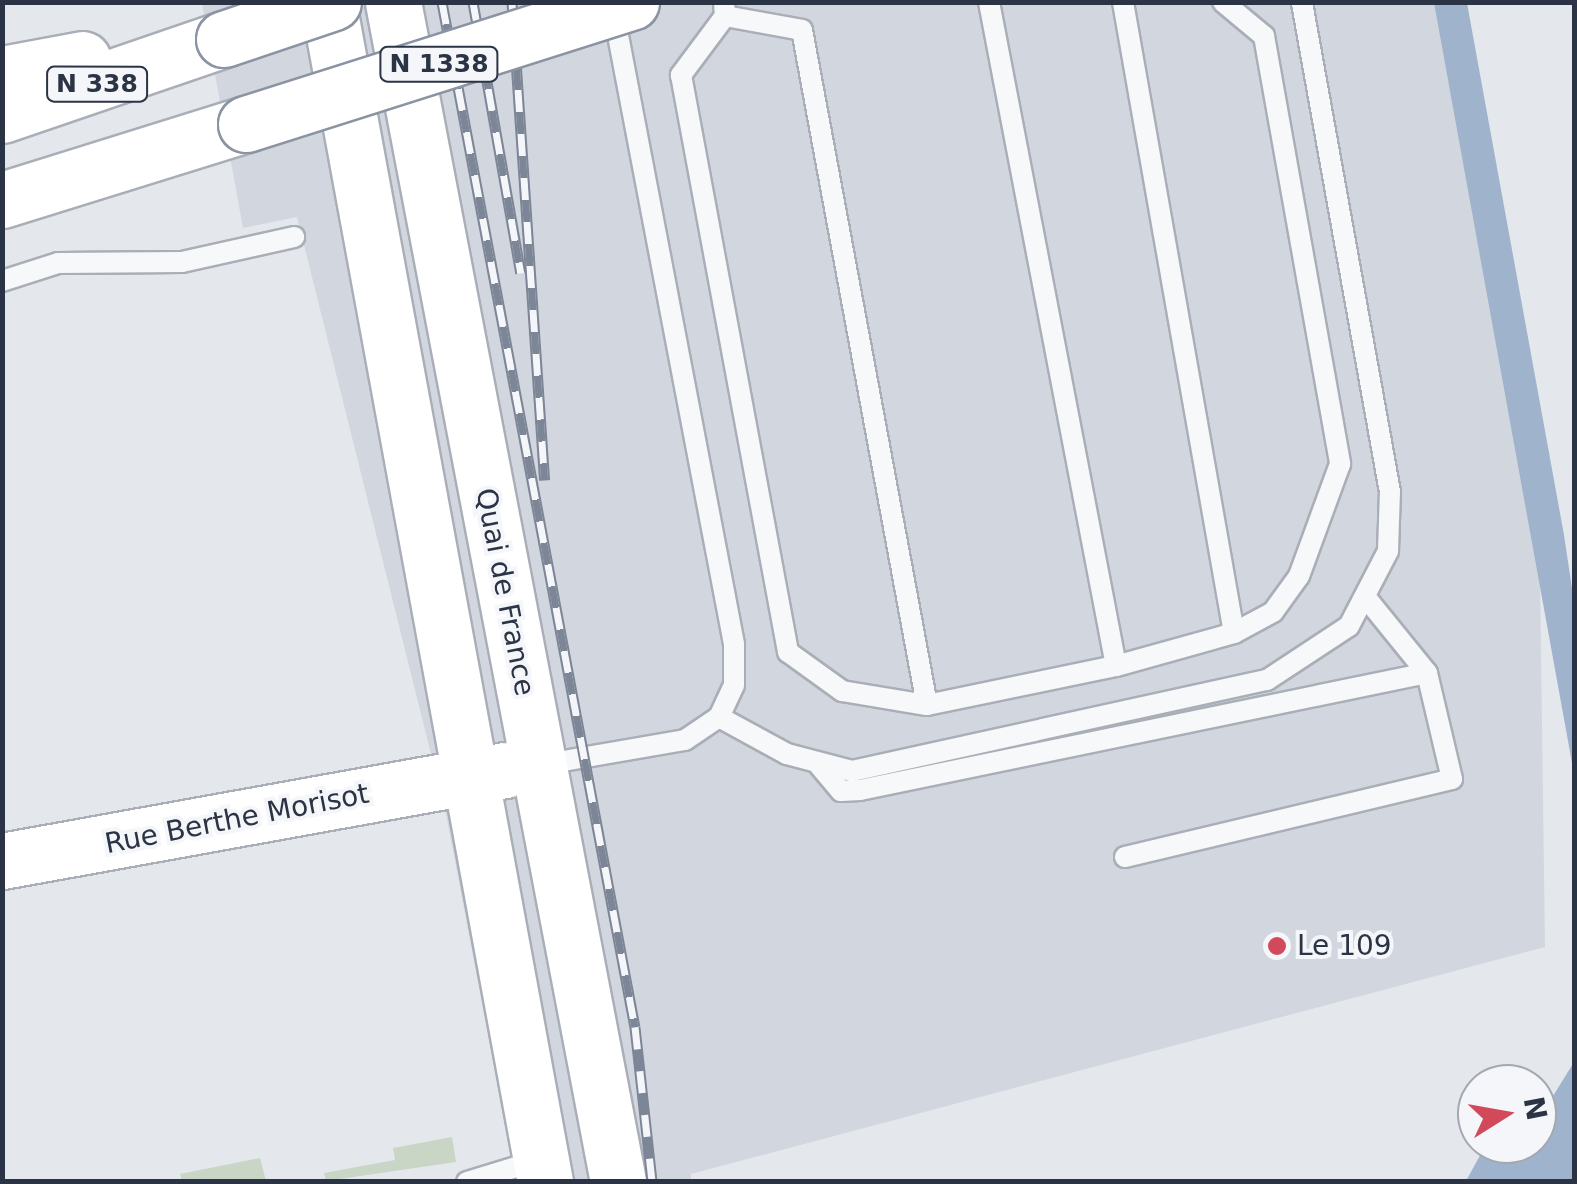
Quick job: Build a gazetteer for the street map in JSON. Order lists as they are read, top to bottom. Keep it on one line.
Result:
{"streets":{"main road":["N 1338","N 338","Quai de France","Rue Berthe Morisot"]},"crossings":[["Quai de France","Rue Berthe Morisot"]],"places":["Le 109"],"north":"right"}
